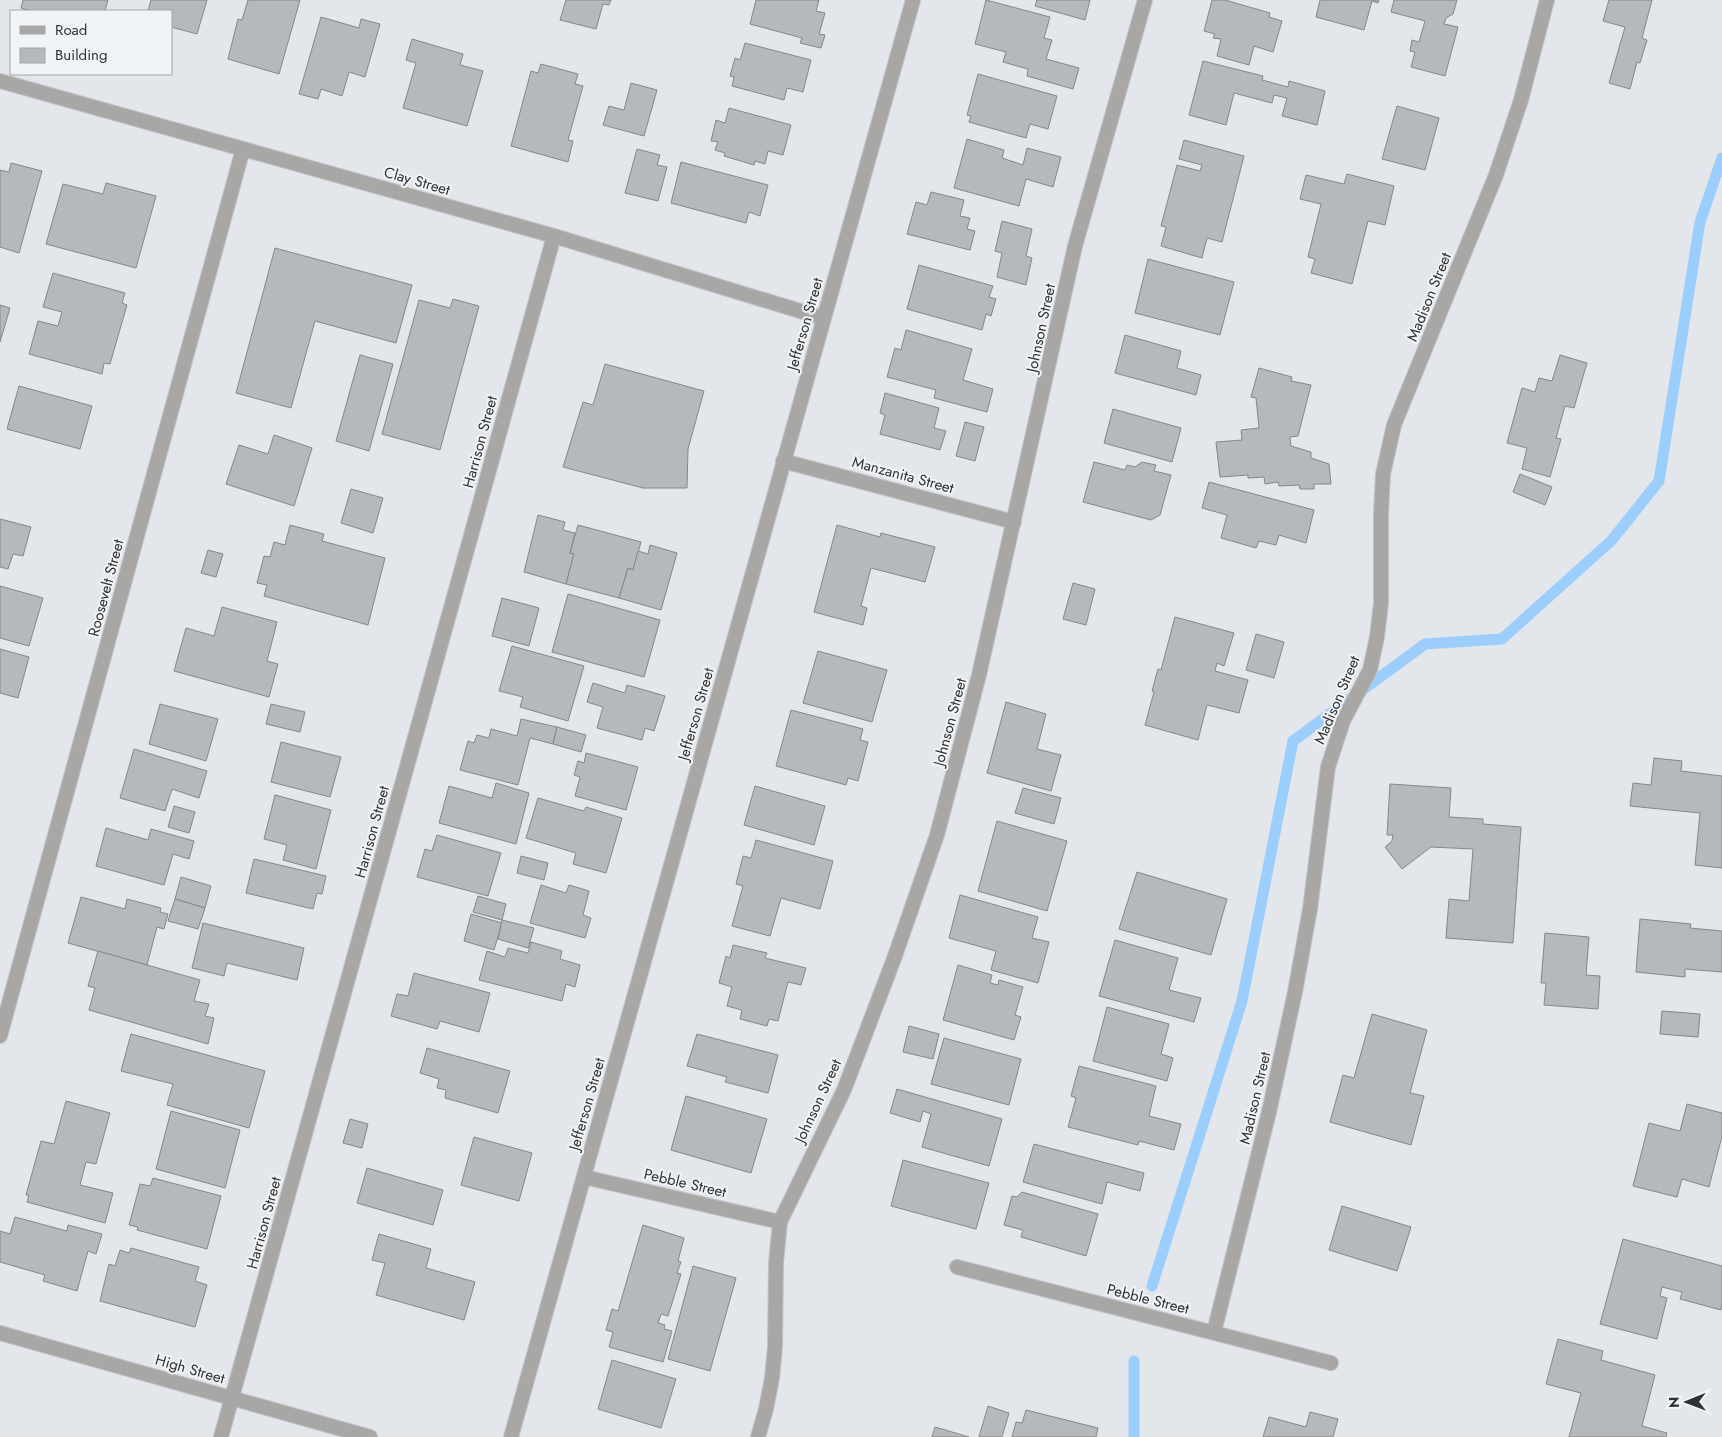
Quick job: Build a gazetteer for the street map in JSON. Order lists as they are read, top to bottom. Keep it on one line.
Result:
{"streets":{"street":["Clay Street","Madison Street","Jefferson Street","Johnson Street","Harrison Street","Manzanita Street","Roosevelt Street","Pebble Street","High Street"]},"crossings":[["Clay Street","Jefferson Street"],["Clay Street","Harrison Street"],["Clay Street","Roosevelt Street"],["Madison Street","Pebble Street"],["Jefferson Street","Manzanita Street"],["Jefferson Street","Pebble Street"],["Johnson Street","Manzanita Street"],["Johnson Street","Pebble Street"],["Harrison Street","High Street"]],"legend":["Road","Building"],"north":"left"}
